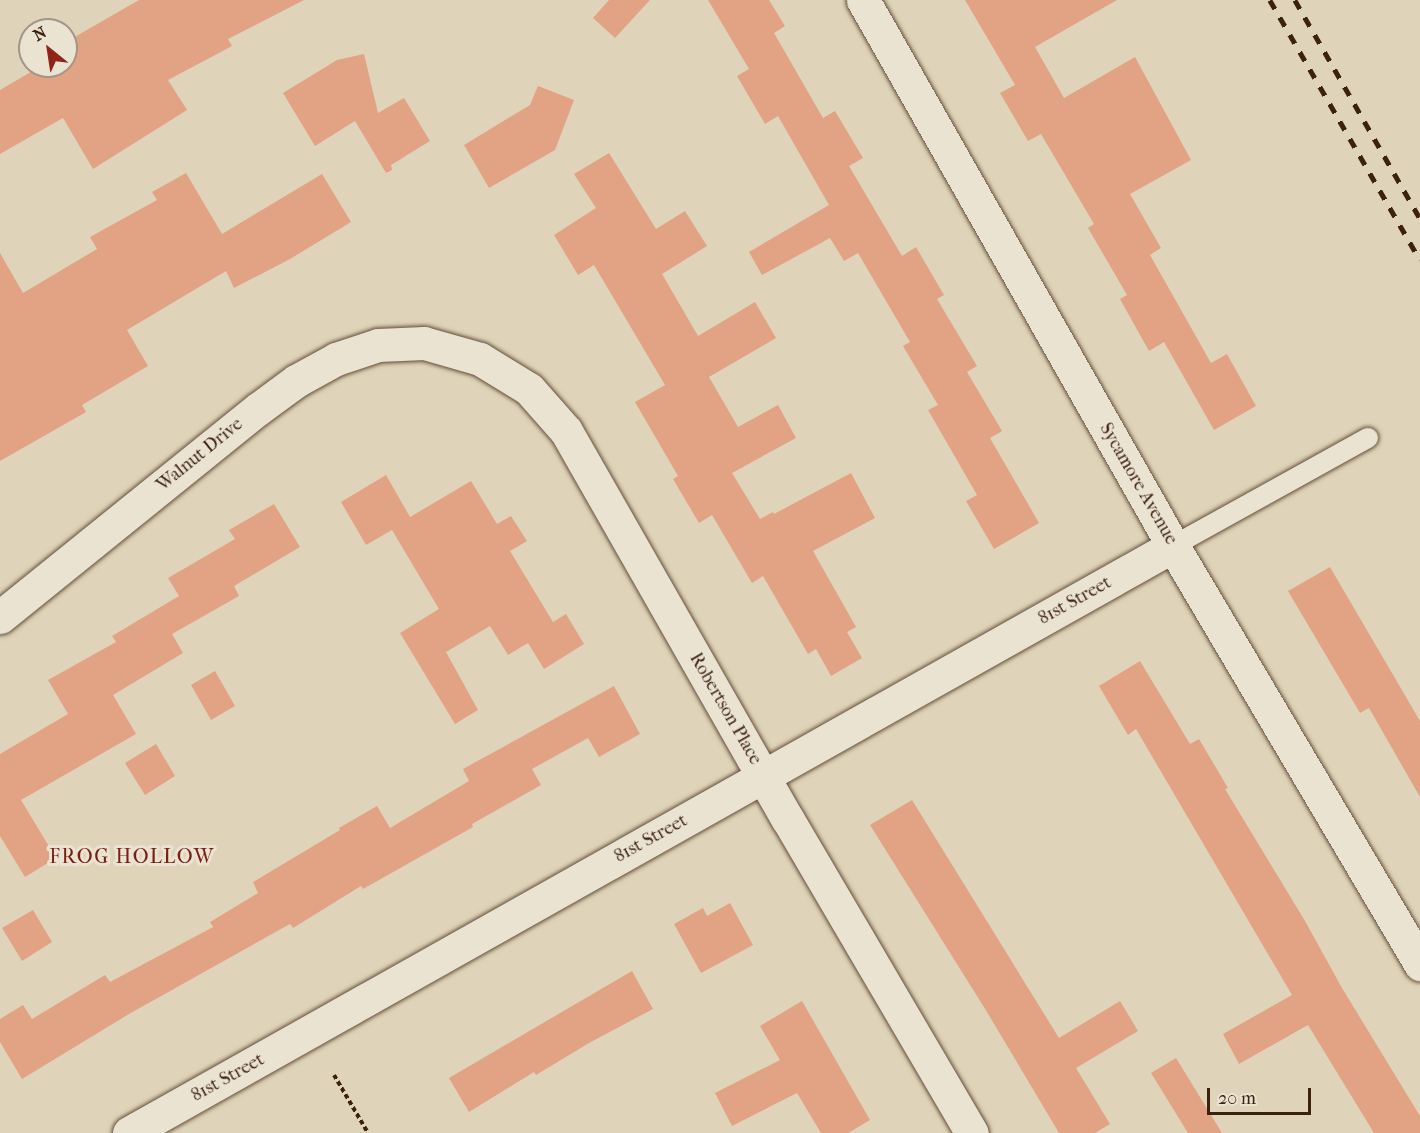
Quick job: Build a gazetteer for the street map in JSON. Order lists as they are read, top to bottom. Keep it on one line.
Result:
{"streets":{"street":["Walnut Drive","Sycamore Avenue","81st Street","Robertson Place"]},"crossings":[["Walnut Drive","Robertson Place"],["Sycamore Avenue","81st Street"],["81st Street","Robertson Place"]],"districts":["FROG HOLLOW"],"scale_bar":"20 m","north":"top left"}
